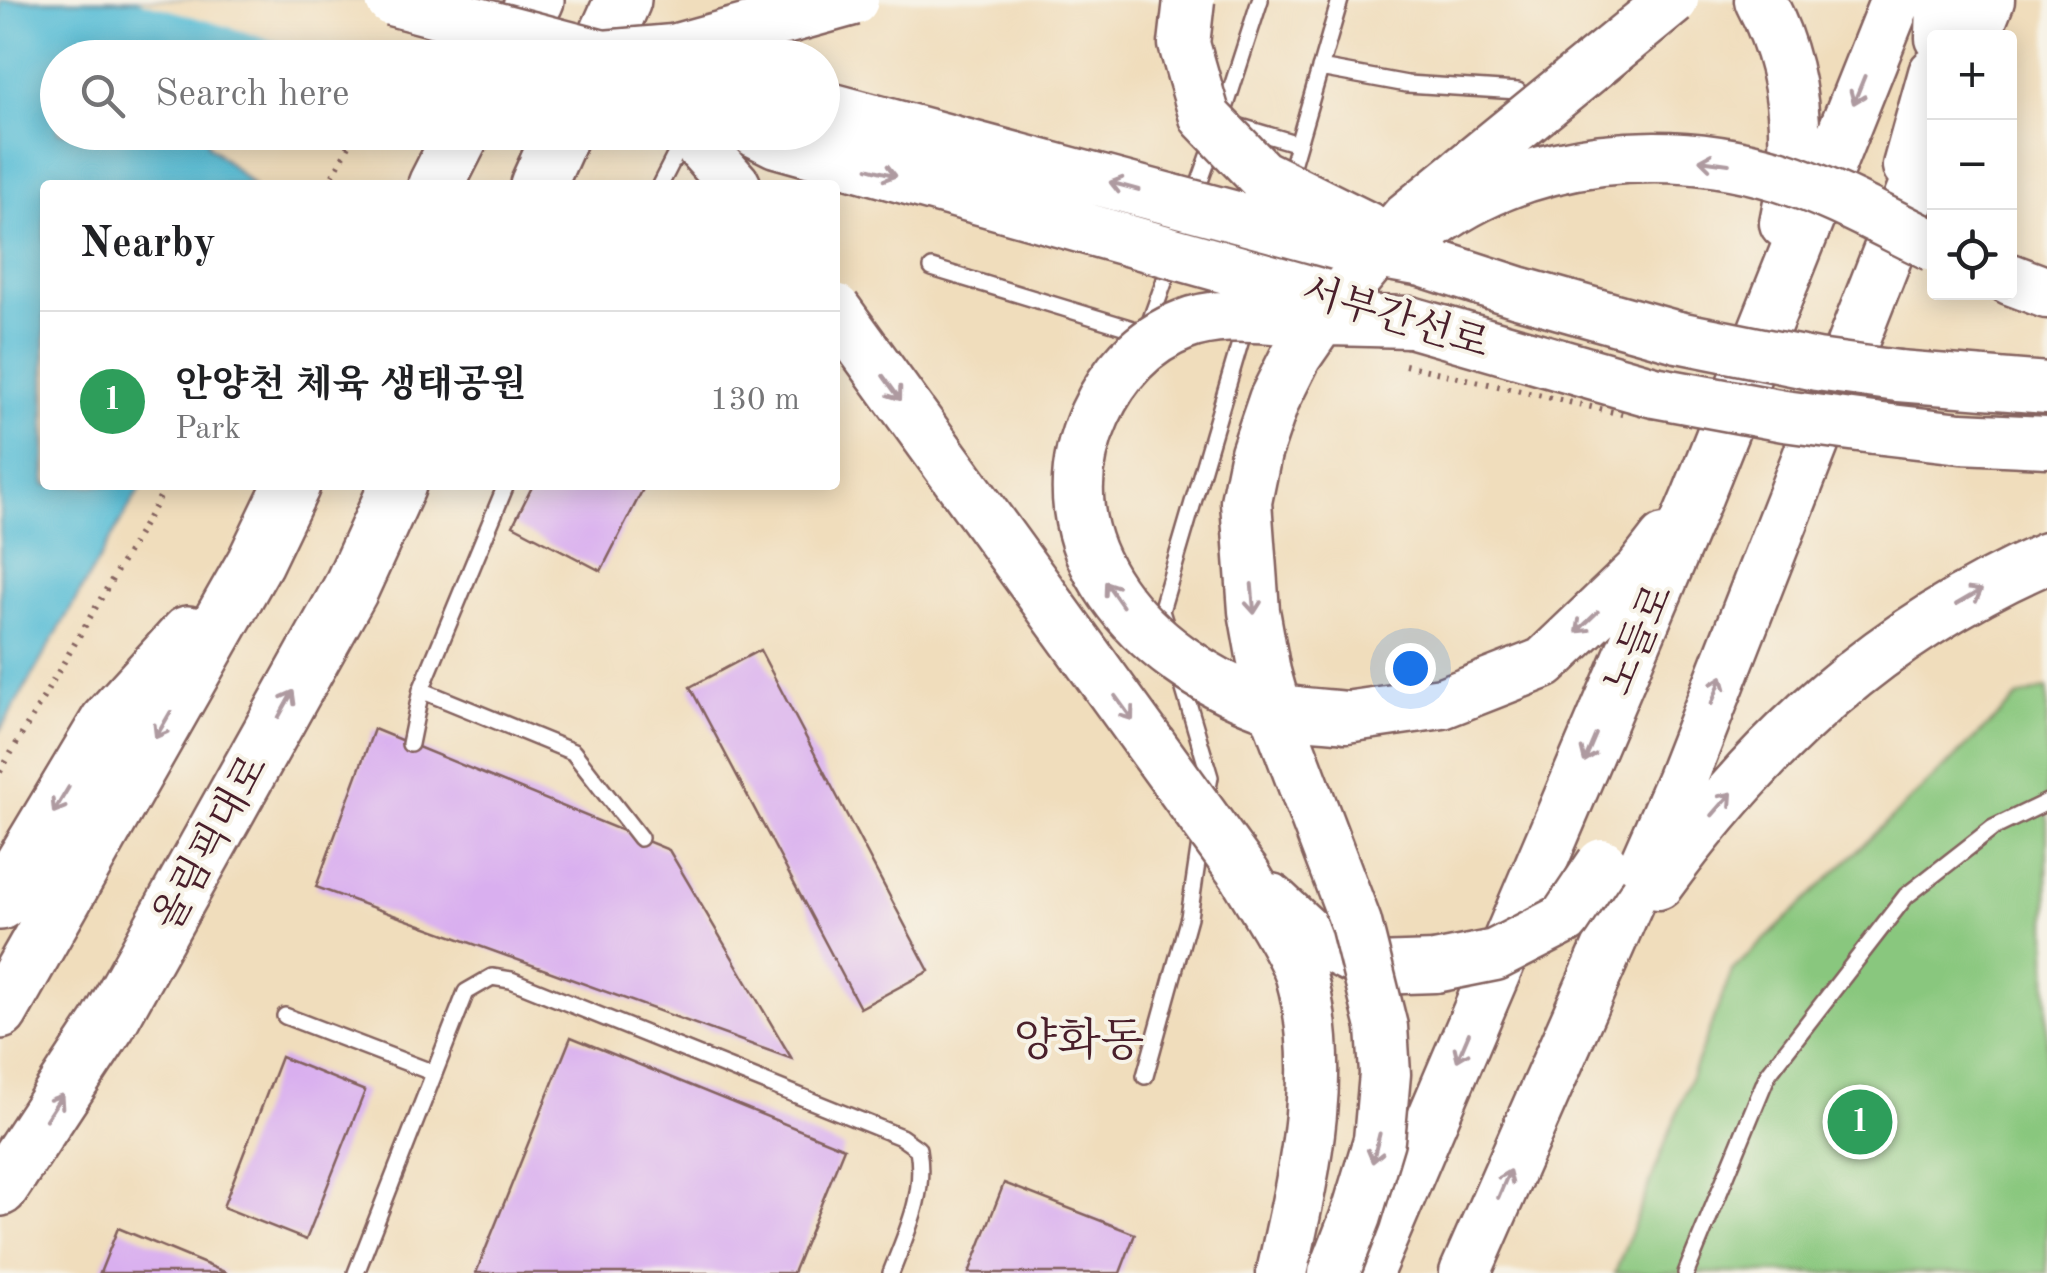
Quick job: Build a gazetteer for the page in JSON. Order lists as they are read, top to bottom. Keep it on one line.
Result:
{"streets":{"highway":["올림픽대로"],"main road":["서부간선로","노들로"]},"districts":["양화동"],"page":{"map_buttons":["+","−"],"search":"Search here","heading":"Nearby","list":[{"mark":"1","name":"안양천 체육 생태공원","note":"Park","value":"130 m"}],"pins":"1"}}
